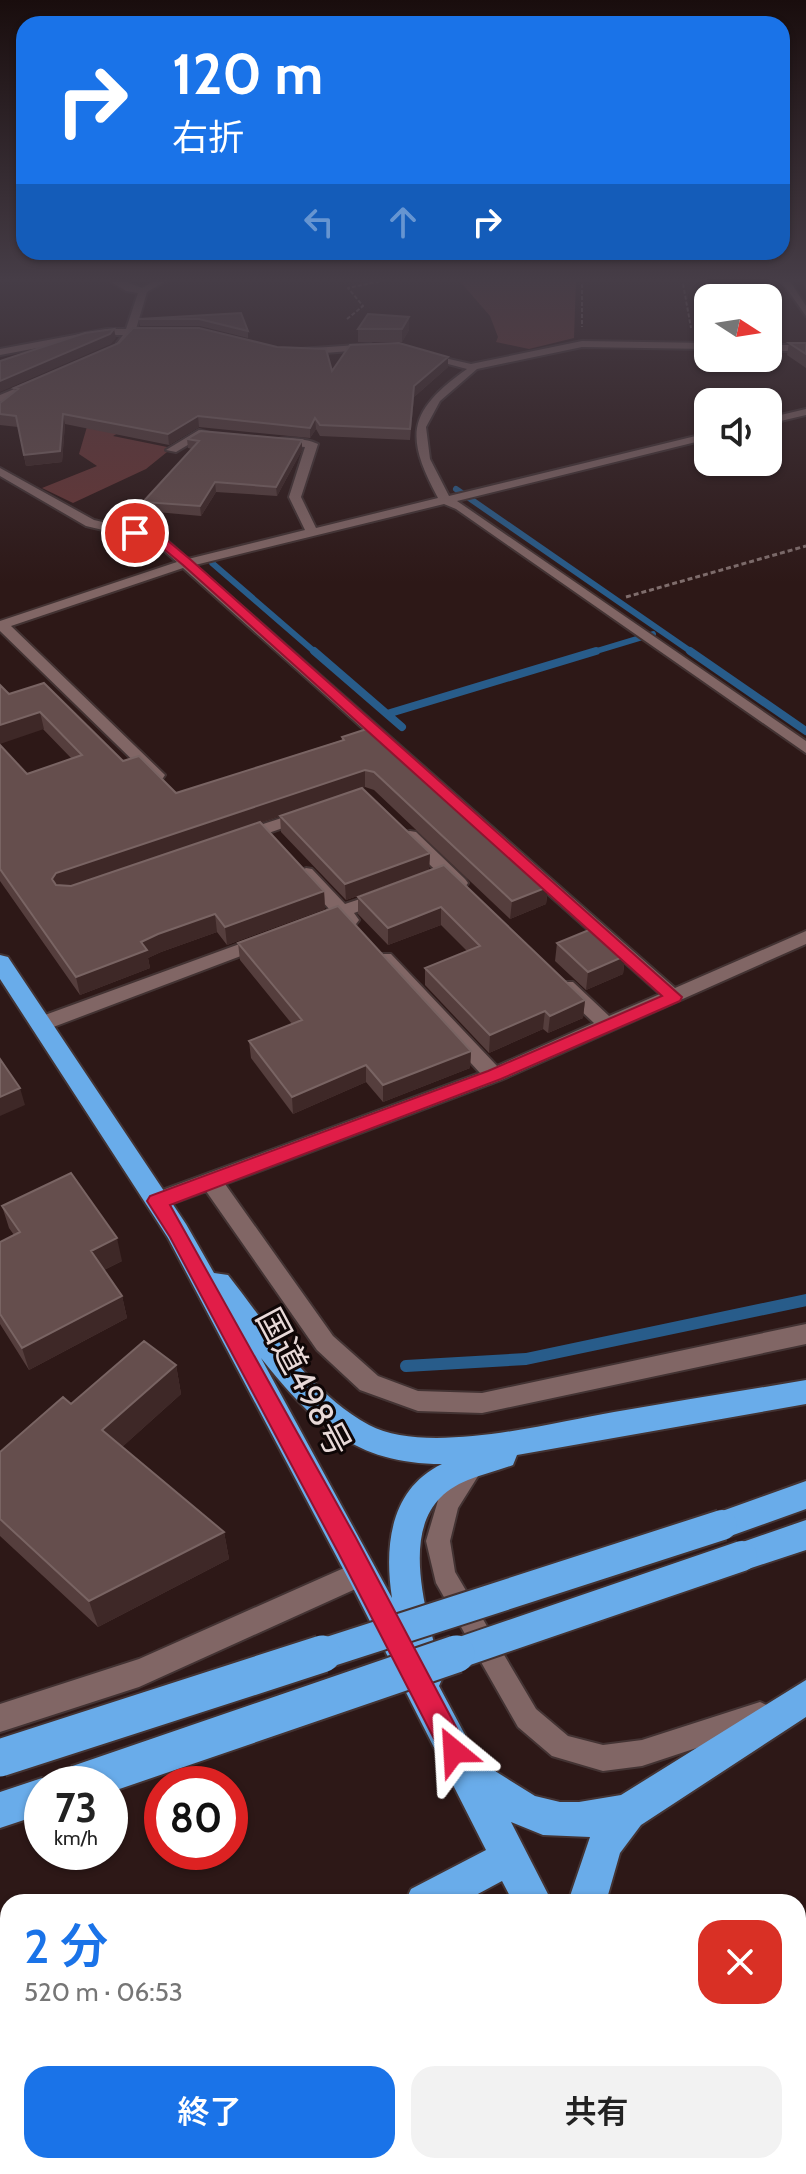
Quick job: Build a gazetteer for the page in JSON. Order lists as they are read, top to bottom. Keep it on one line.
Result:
{"streets":{"highway":["国道498号"]},"north":"right","page":{"turn":["120 m","右折"],"speed":"73 km/h","limit":"80","heading":["2 分","520 m · 06:53"],"buttons":["終了","共有"]}}
